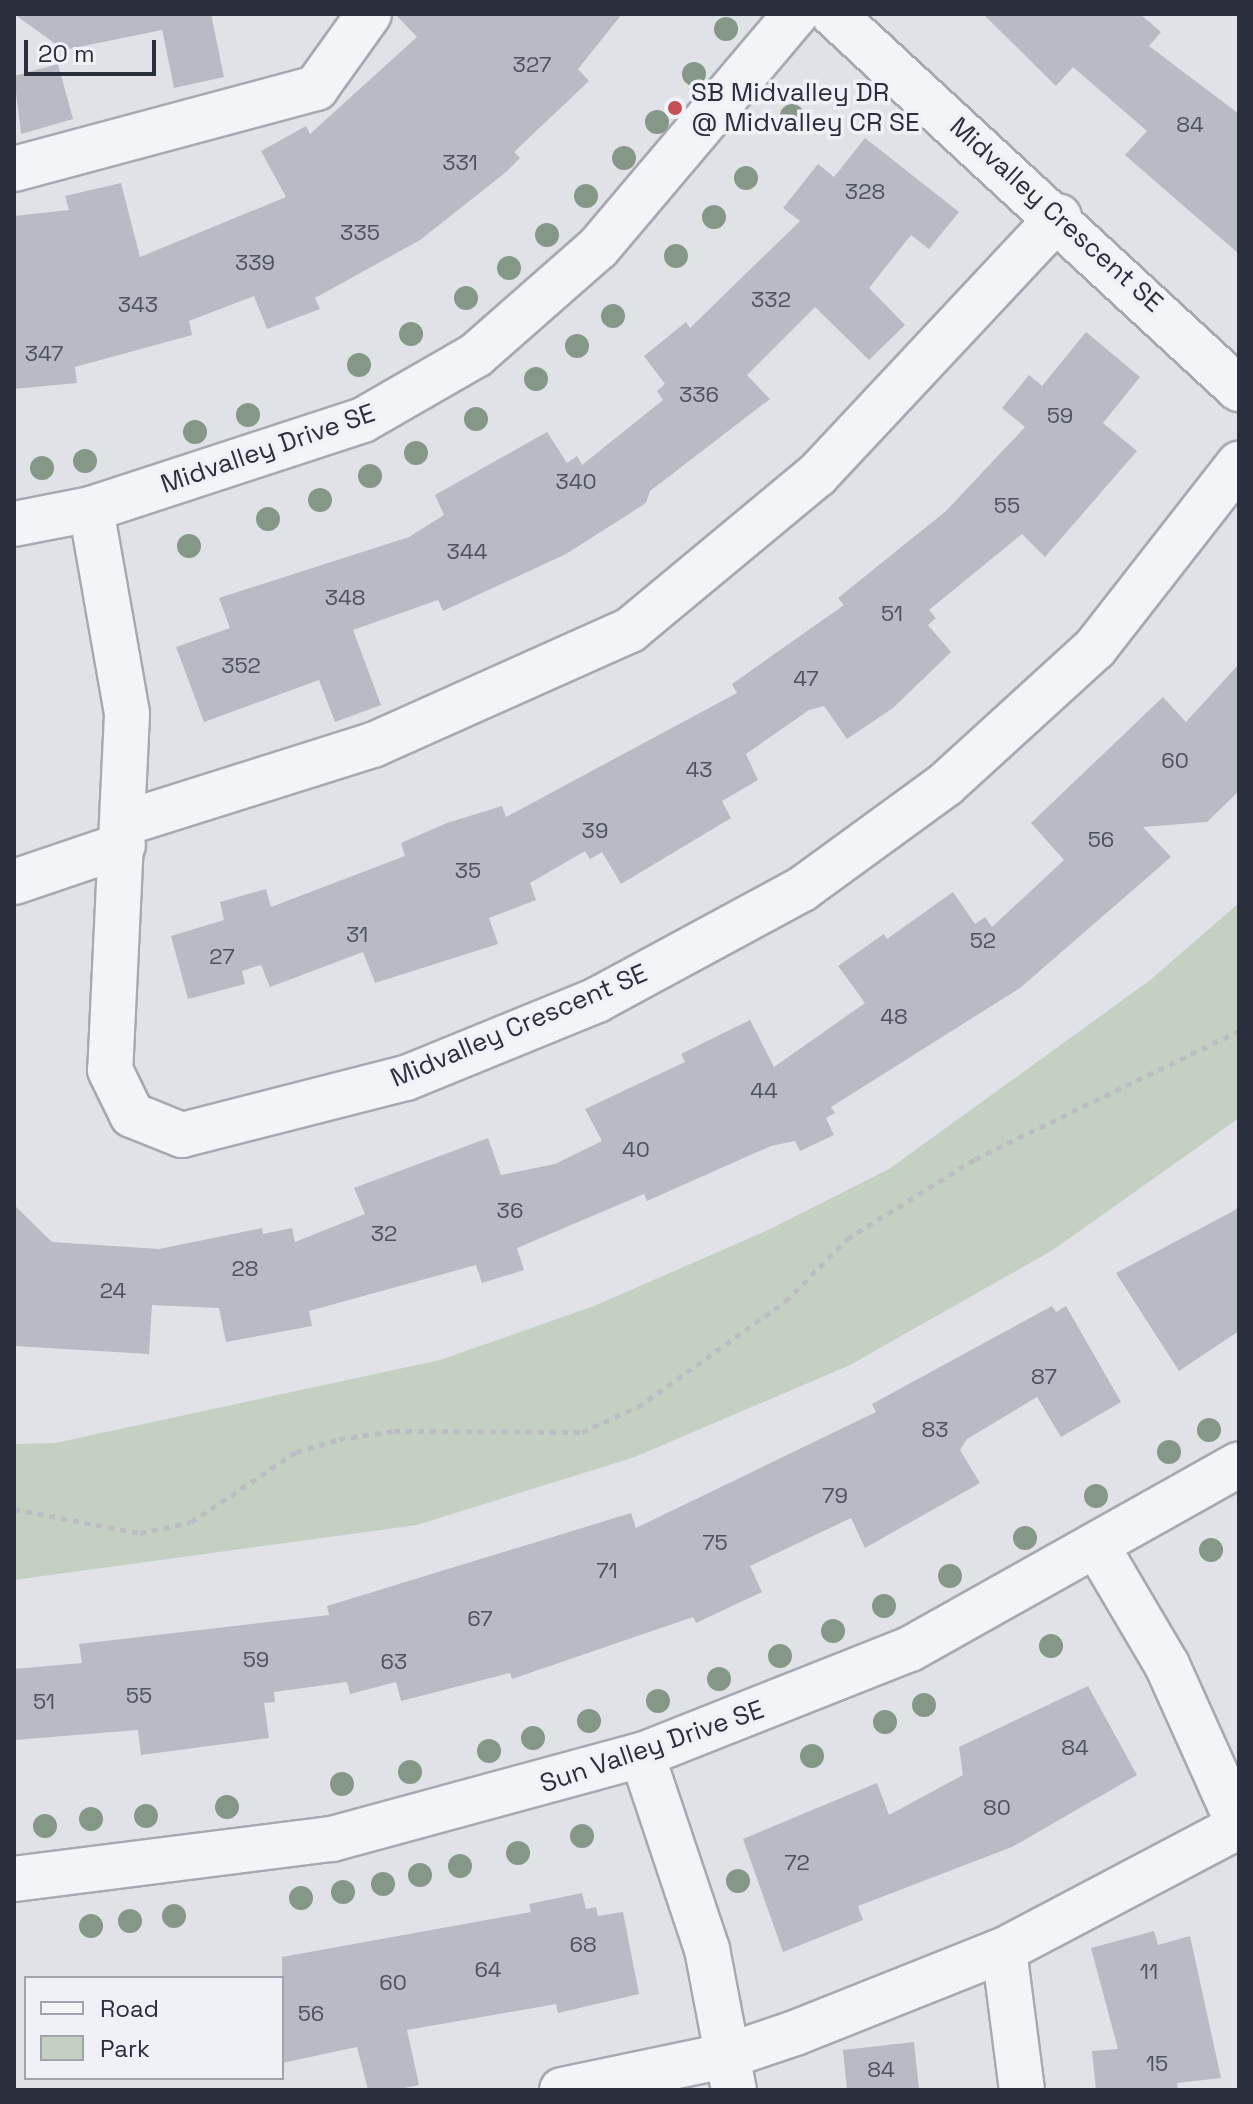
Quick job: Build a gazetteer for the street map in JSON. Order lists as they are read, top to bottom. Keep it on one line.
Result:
{"streets":{"street":["Midvalley Crescent SE","Midvalley Drive SE","Sun Valley Drive SE"]},"crossings":[["Midvalley Crescent SE","Midvalley Drive SE"]],"places":["SB Midvalley DR @ Midvalley CR SE"],"house_numbers":["327","84","331","328","335","339","332","343","347","336","59","340","55","344","348","51","352","47","60","43","39","56","35","31","52","27","48","44","40","36","32","28","24","87","83","79","75","71","67","59","63","55","51","84","80","72","68","64","11","60","56","15","84"],"legend":["Road","Park"],"scale_bar":"20 m"}
